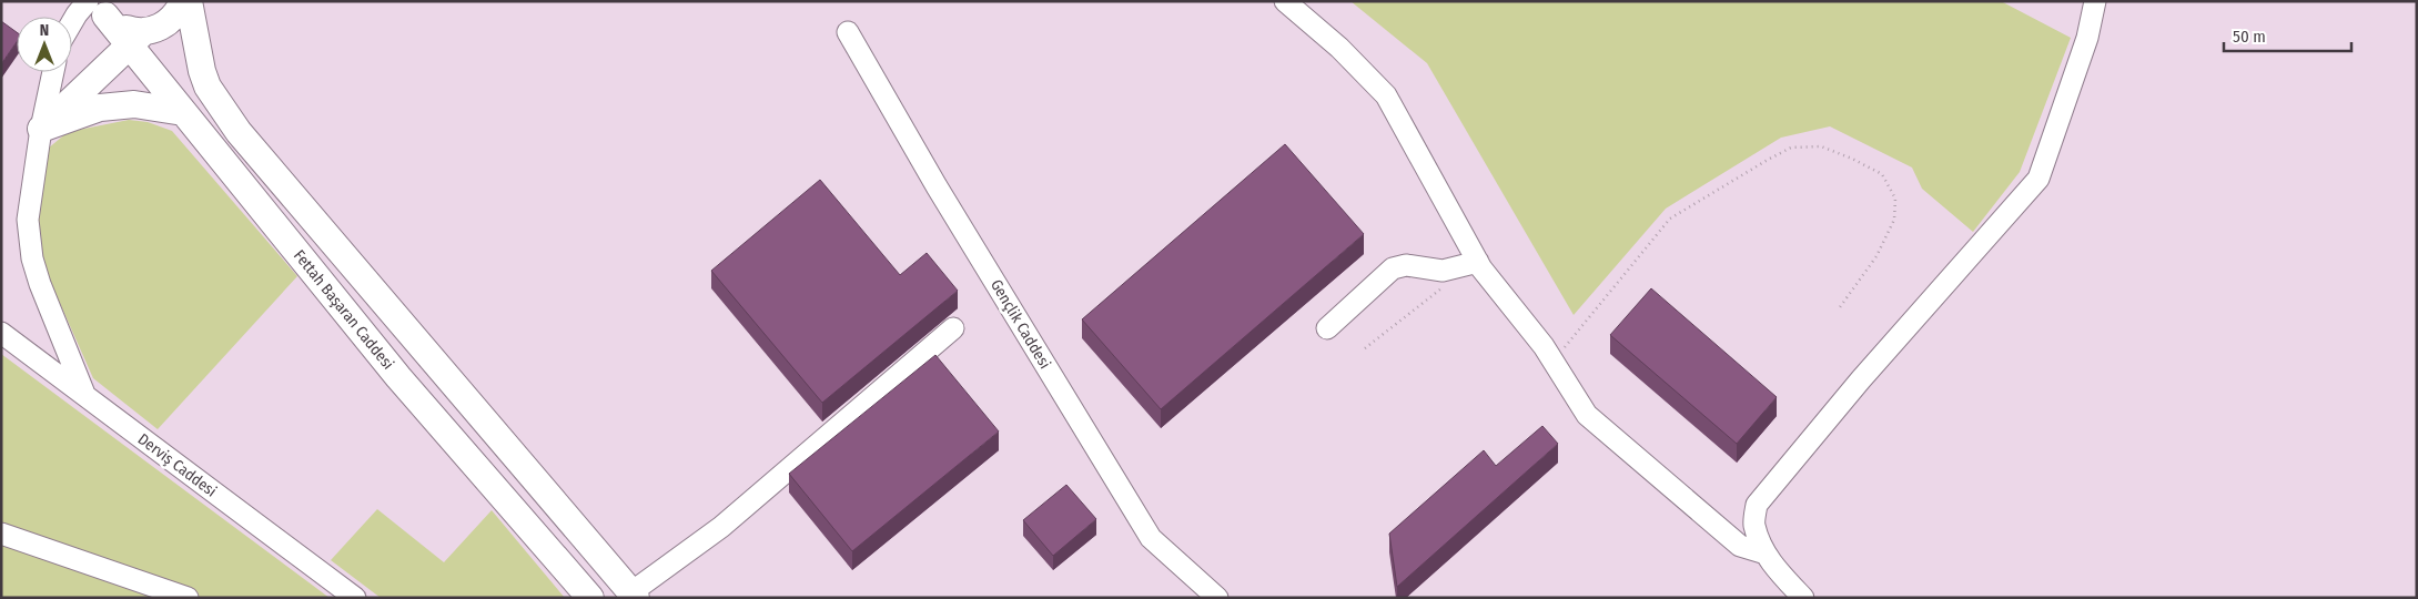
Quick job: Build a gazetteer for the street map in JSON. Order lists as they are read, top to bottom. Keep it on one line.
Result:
{"streets":{"main road":["Fettah Başaran Caddesi"],"street":["Gençlik Caddesi","Derviş Caddesi"]},"scale_bar":"50 m","north":"top"}
